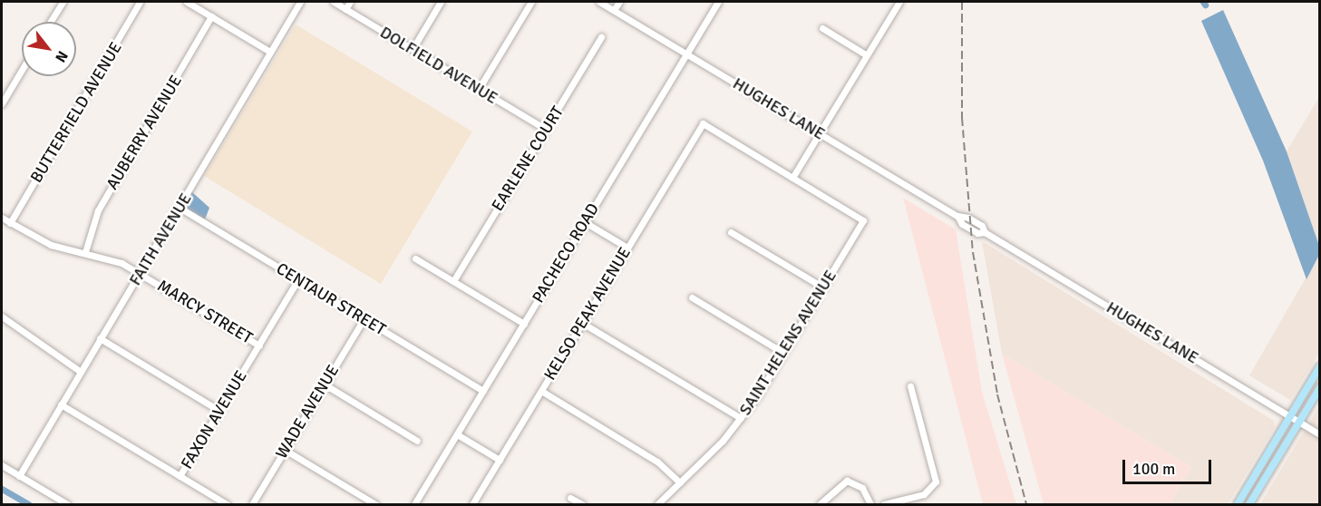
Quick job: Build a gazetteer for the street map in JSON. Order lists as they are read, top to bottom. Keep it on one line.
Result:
{"streets":{"street":["DOLFIELD AVENUE","HUGHES LANE","BUTTERFIELD AVENUE","AUBERRY AVENUE","EARLENE COURT","FAITH AVENUE","PACHECO ROAD","CENTAUR STREET","MARCY STREET","KELSO PEAK AVENUE","SAINT HELENS AVENUE","WADE AVENUE","FAXON AVENUE"]},"crossings":[["DOLFIELD AVENUE","EARLENE COURT"],["HUGHES LANE","PACHECO ROAD"],["BUTTERFIELD AVENUE","MARCY STREET"],["AUBERRY AVENUE","MARCY STREET"],["FAITH AVENUE","CENTAUR STREET"],["FAITH AVENUE","MARCY STREET"],["PACHECO ROAD","CENTAUR STREET"],["CENTAUR STREET","WADE AVENUE"],["CENTAUR STREET","FAXON AVENUE"],["MARCY STREET","FAXON AVENUE"],["KELSO PEAK AVENUE","SAINT HELENS AVENUE"]],"scale_bar":"100 m","north":"bottom right"}
